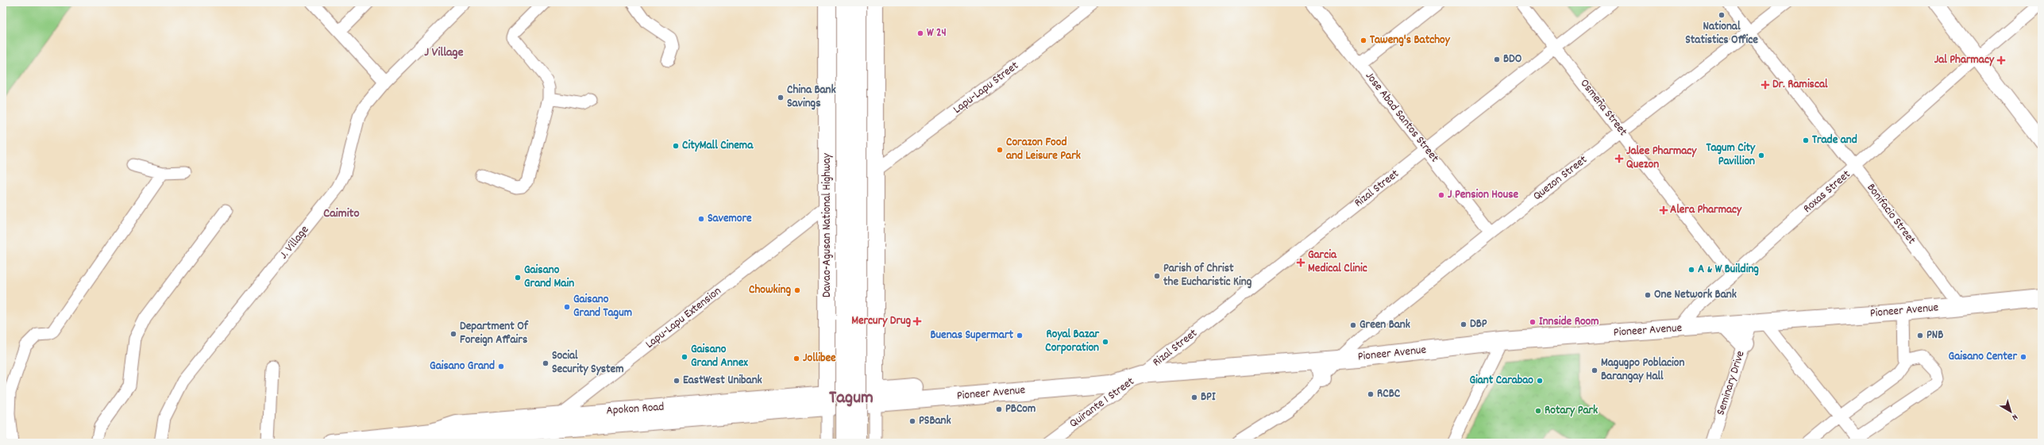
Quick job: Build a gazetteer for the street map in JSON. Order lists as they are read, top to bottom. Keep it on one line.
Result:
{"streets":{"highway":["Davao-Agusan National Highway","Pioneer Avenue","Apokon Road"],"street":["Lapu-Lapu Street","Osmeña Street","Jose Abad Santos Street","Quezon Street","Rizal Street","Roxas Street","Bonifacio Street","J. Village","Lapu-Lapu Extension","Seminary Drive","Quirante 1 Street"]},"crossings":[["Lapu-Lapu Street","Davao-Agusan National Highway"],["Lapu-Lapu Street","Lapu-Lapu Extension"],["Osmeña Street","Quezon Street"],["Osmeña Street","Rizal Street"],["Osmeña Street","Roxas Street"],["Jose Abad Santos Street","Quezon Street"],["Jose Abad Santos Street","Rizal Street"],["Quezon Street","Bonifacio Street"],["Quezon Street","Pioneer Avenue"],["Rizal Street","Pioneer Avenue"],["Rizal Street","Quirante 1 Street"],["Roxas Street","Bonifacio Street"],["Roxas Street","Pioneer Avenue"],["Bonifacio Street","Pioneer Avenue"],["Davao-Agusan National Highway","Pioneer Avenue"],["Davao-Agusan National Highway","Lapu-Lapu Extension"],["Davao-Agusan National Highway","Apokon Road"],["Pioneer Avenue","Seminary Drive"],["Pioneer Avenue","Quirante 1 Street"],["Pioneer Avenue","Apokon Road"],["Lapu-Lapu Extension","Apokon Road"]],"districts":["J Village","Caimito","Tagum"],"places":{"other":["National Statistics Office","W 24","Taweng's Batchoy","BDO","China Bank Savings","Trade and","CityMall Cinema","Corazon Food and Leisure Park","Tagum City Pavillion","J Pension House","Savemore","A & W Building","Parish of Christ the Eucharistic King","Gaisano Grand Main","Chowking","One Network Bank","Gaisano Grand Tagum","Innside Room","DBP","Green Bank","Department Of Foreign Affairs","Buenas Supermart","PNB","Royal Bazar Corporation","Gaisano Grand Annex","Gaisano Center","Jollibee","Social Security System","Gaisano Grand","Magugpo Poblacion Barangay Hall","EastWest Unibank","Giant Carabao","RCBC","BPI","PBCom","Rotary Park","PSBank"],"health":["Jal Pharmacy","Dr. Ramiscal","Jalee Pharmacy Quezon","Alera Pharmacy","Garcia Medical Clinic","Mercury Drug"]},"north":"bottom right"}
